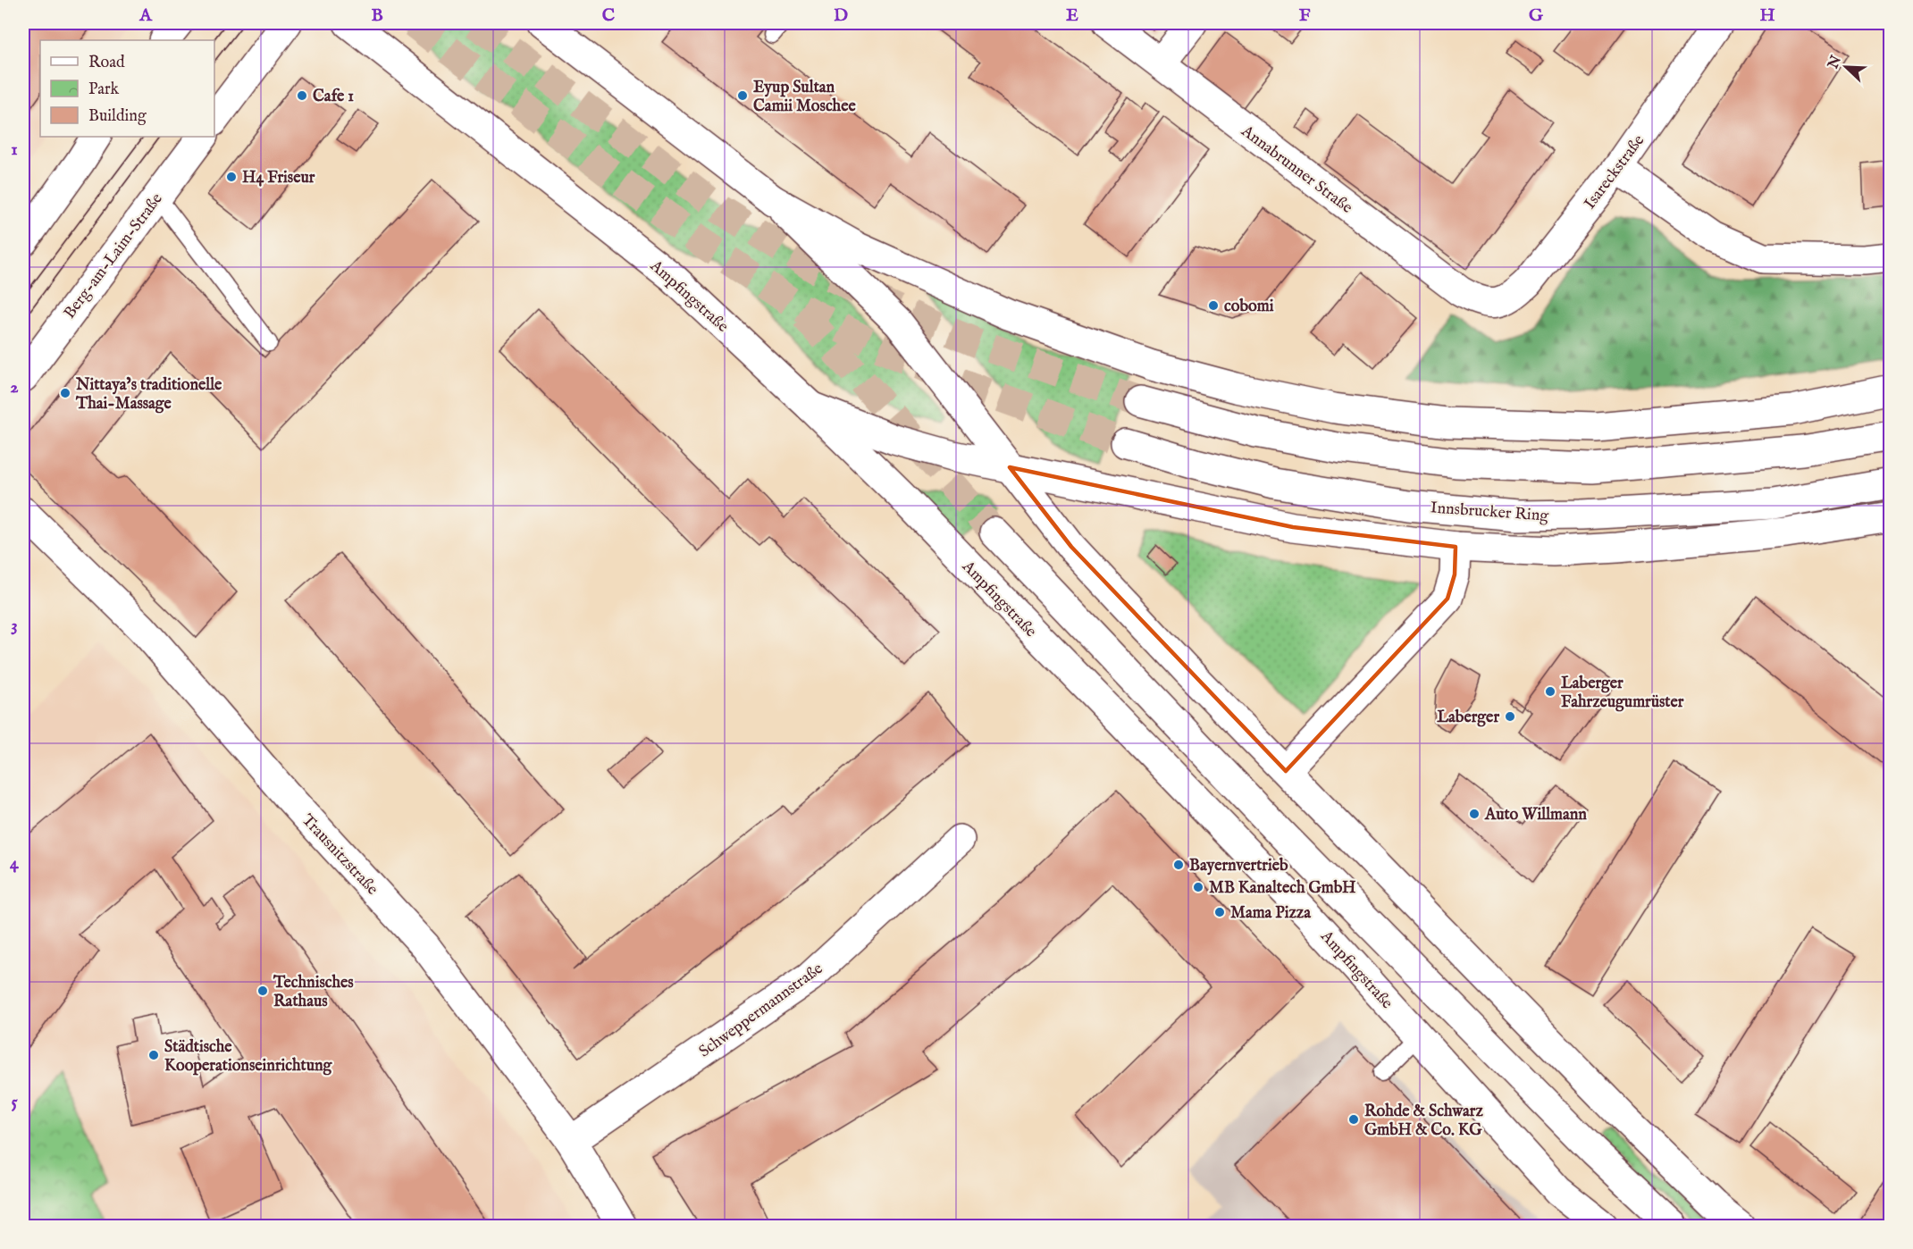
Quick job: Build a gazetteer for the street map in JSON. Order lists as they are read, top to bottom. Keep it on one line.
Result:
{"streets":{"main road":["Annabrunner Straße","Isareckstraße","Berg-am-Laim-Straße","Ampfingstraße","Innsbrucker Ring","Trausnitzstraße","Schweppermannstraße"]},"crossings":[["Annabrunner Straße","Isareckstraße"],["Trausnitzstraße","Schweppermannstraße"]],"places":["Cafe 1","Eyup Sultan Camii Moschee","H4 Friseur","cobomi","Nittaya’s traditionelle Thai-Massage","Laberger Fahrzeugumrüster","Laberger","Auto Willmann","Bayernvertrieb","MB Kanaltech GmbH","Mama Pizza","Technisches Rathaus","Städtische Kooperationseinrichtung","Rohde & Schwarz GmbH & Co. KG"],"legend":["Road","Park","Building"],"north":"top left","grid":{"columns":["A","B","C","D","E","F","G","H"],"rows":["1","2","3","4","5"]}}
